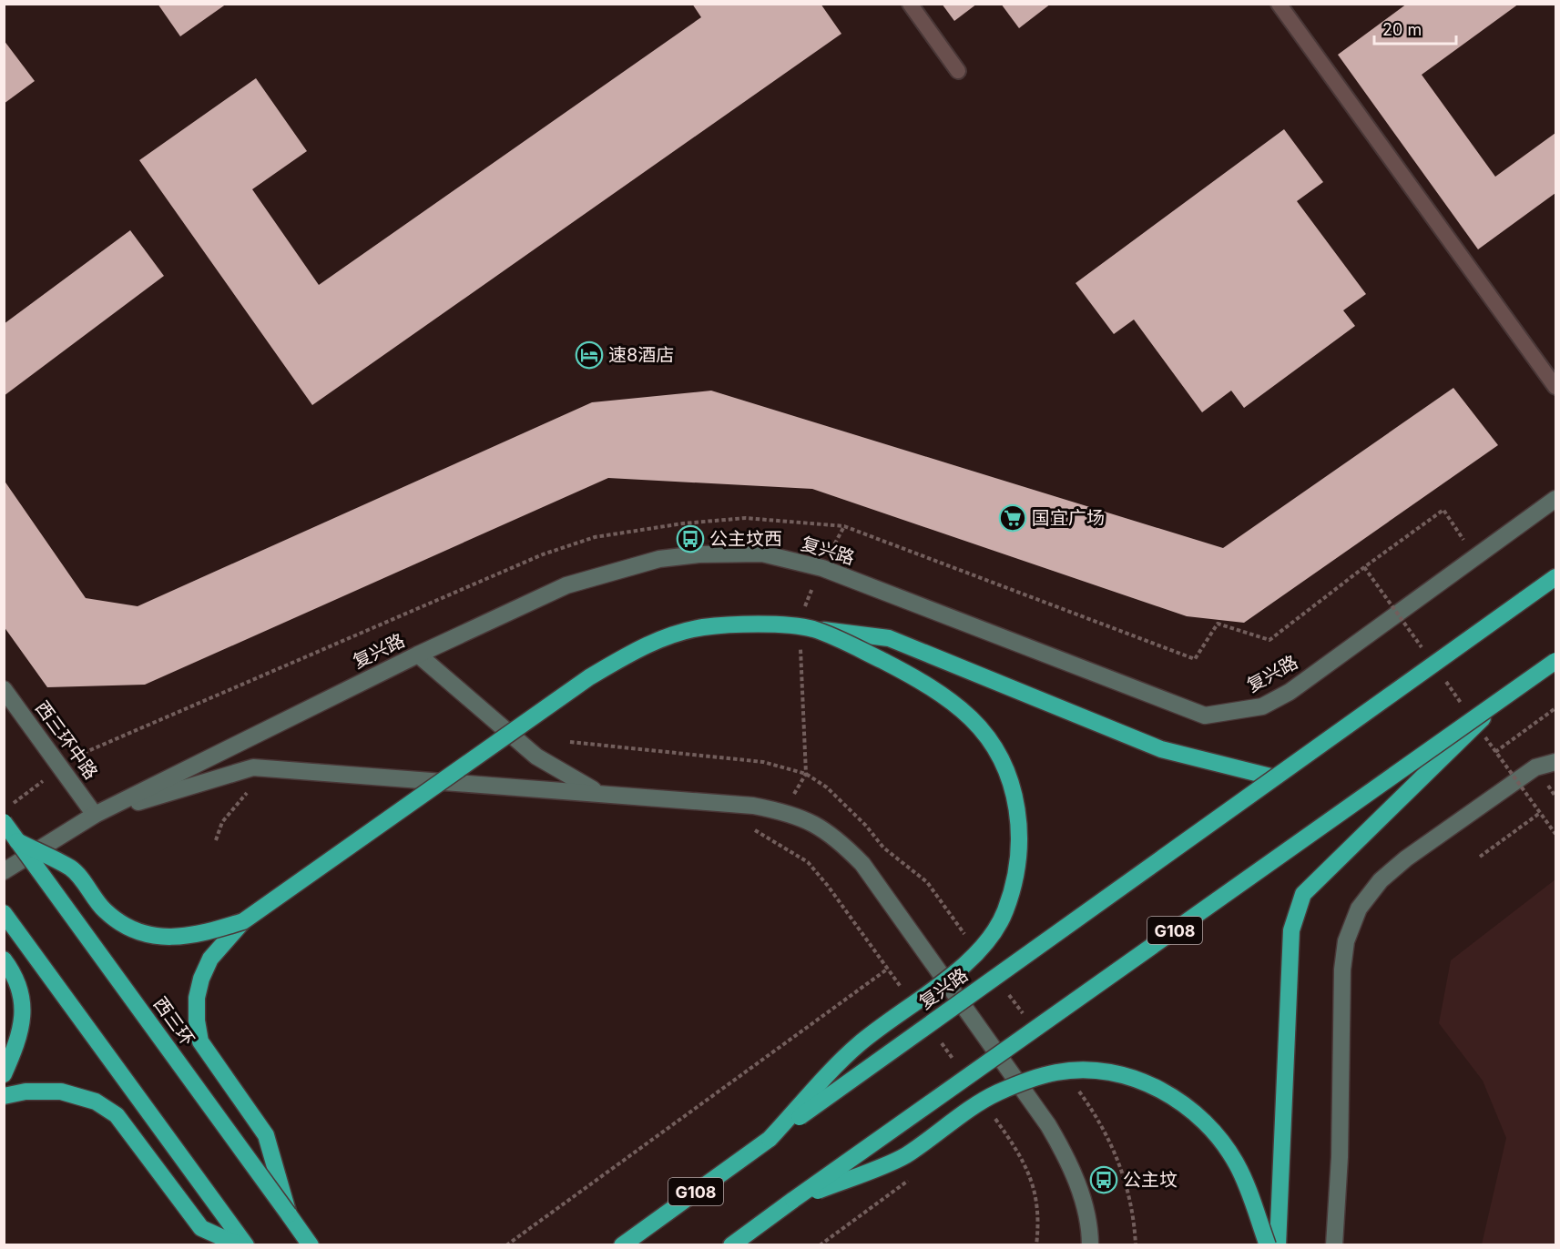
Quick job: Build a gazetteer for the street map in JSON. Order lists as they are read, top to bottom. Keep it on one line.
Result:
{"streets":{"highway":["复兴路","G108","西三环"],"street":["西三环中路"]},"crossings":[["复兴路","西三环中路"]],"places":{"hotel":["速8酒店"],"supermarket":["国宜广场"],"bus stop":["公主坟西","公主坟"]},"scale_bar":"20 m"}
